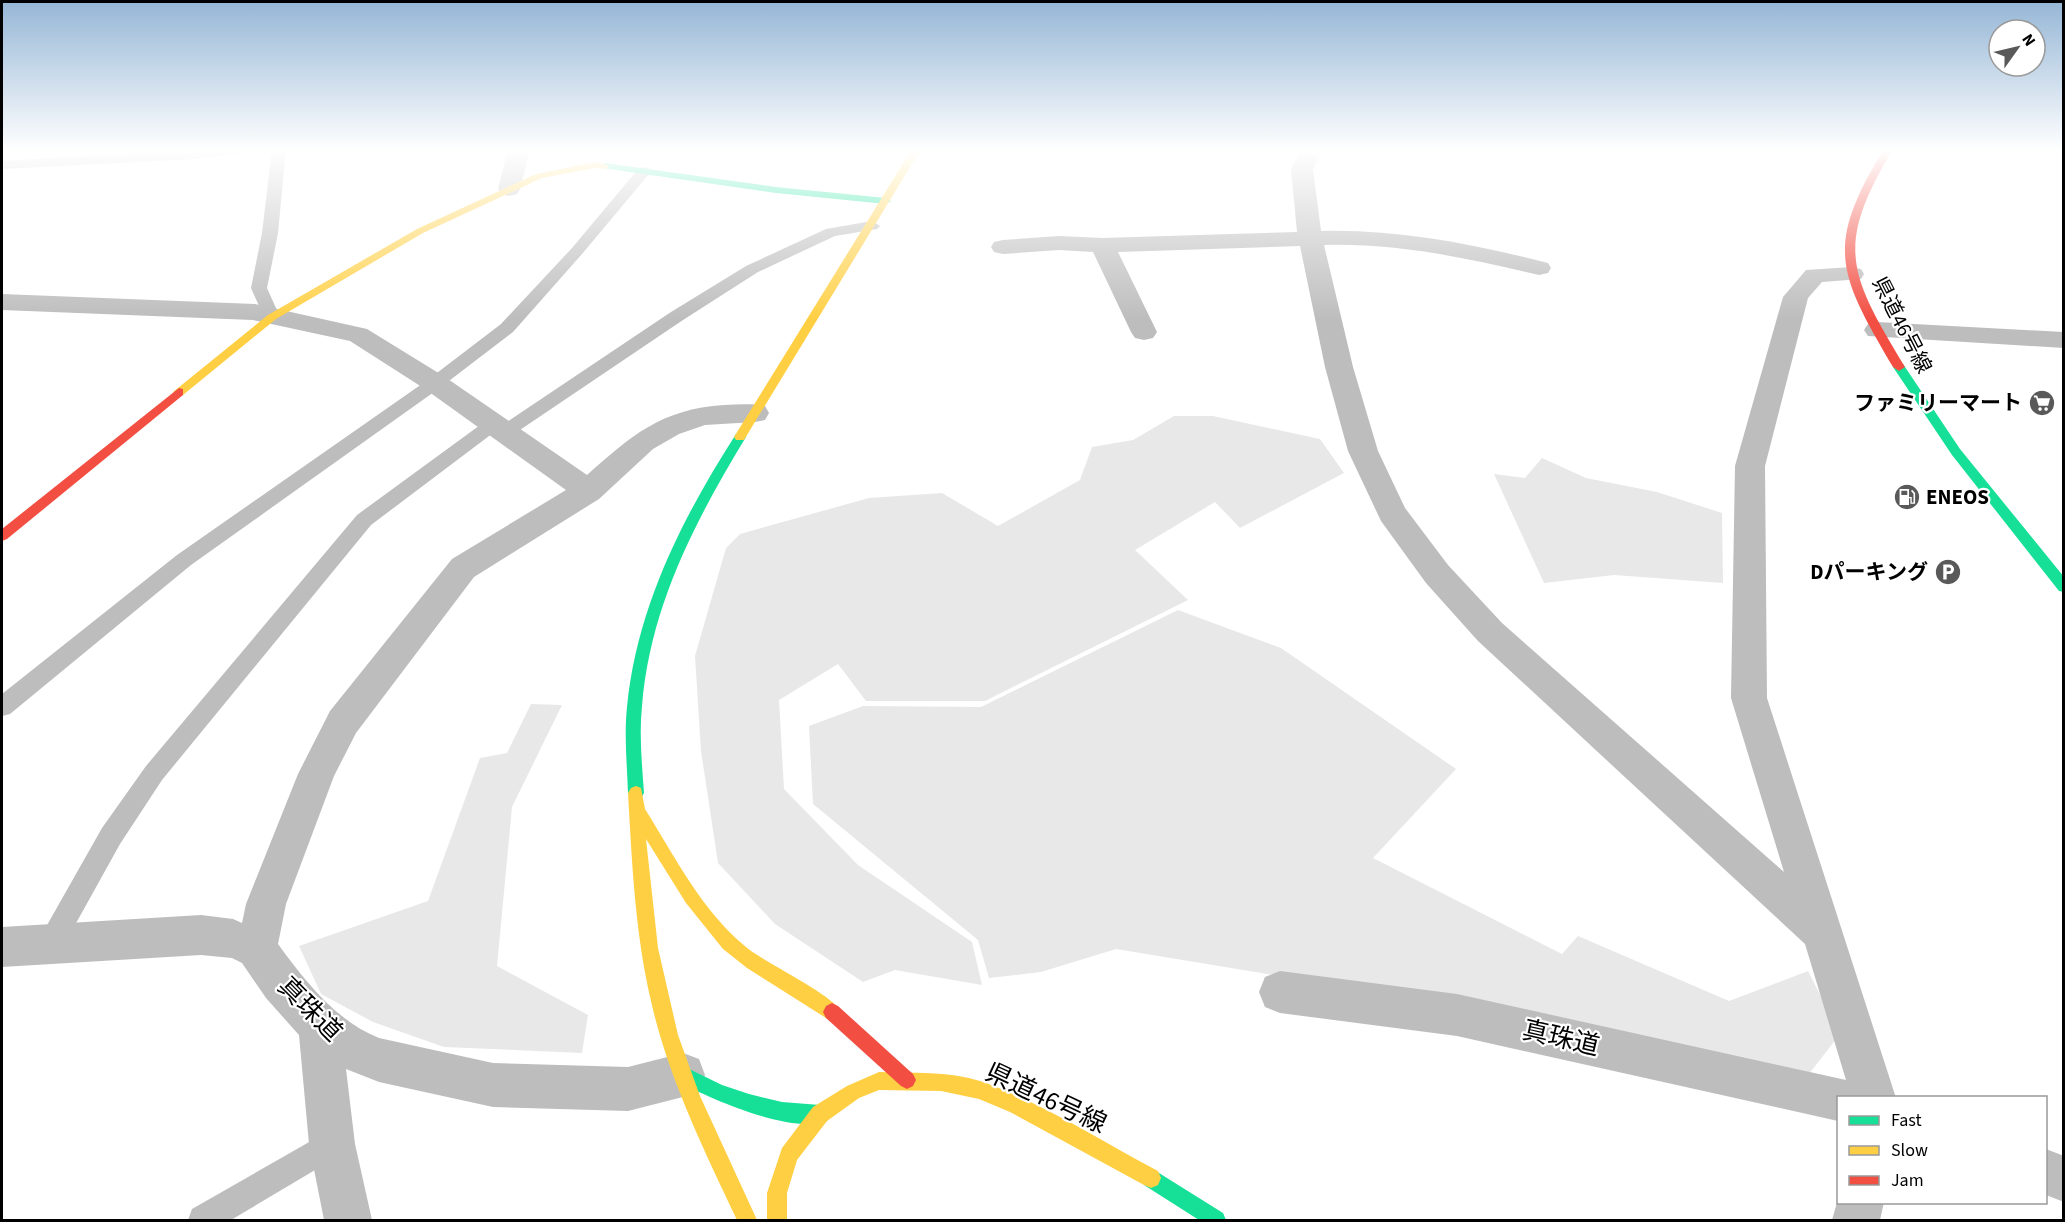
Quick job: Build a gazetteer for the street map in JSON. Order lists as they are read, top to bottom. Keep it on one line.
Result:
{"streets":{"street":["県道46号線","真珠道"]},"places":{"supermarket":["ファミリーマート"],"fuel station":["ENEOS"],"parking":["Dパーキング"]},"legend":["Fast","Slow","Jam"],"north":"top right"}
